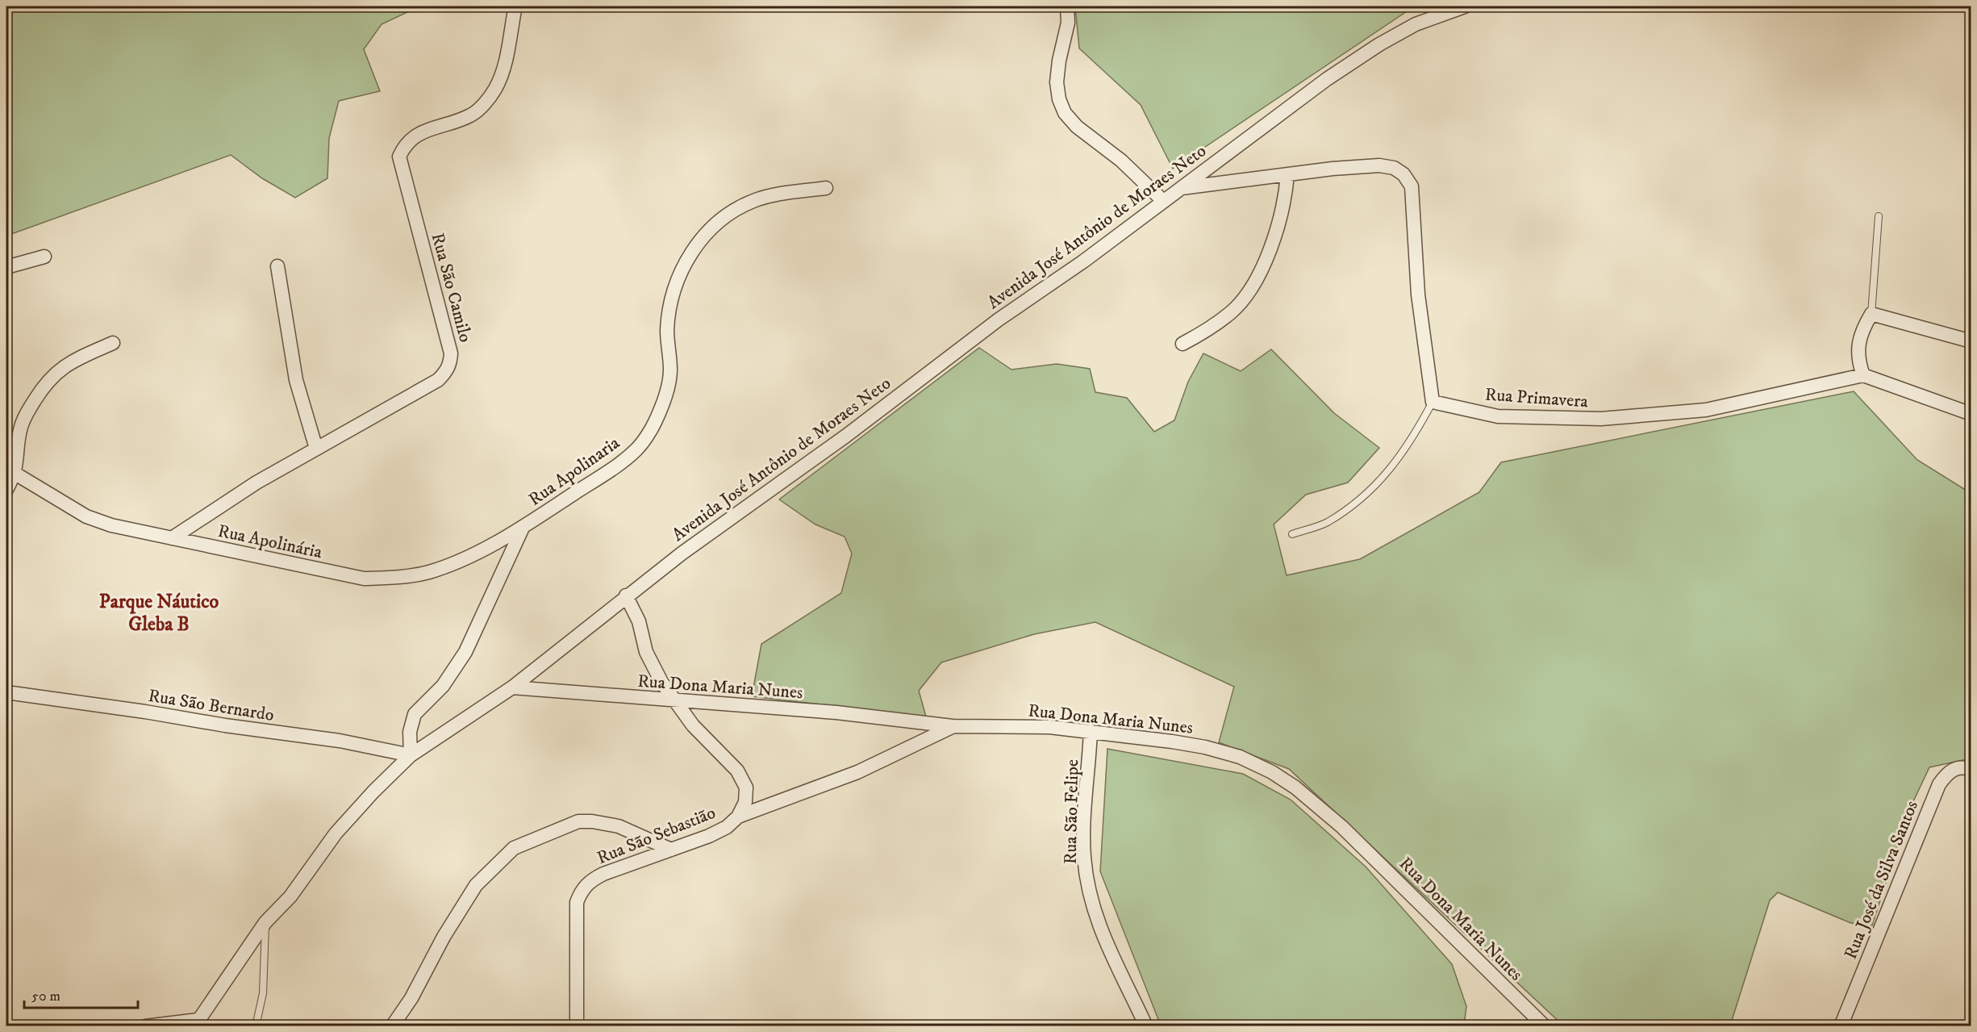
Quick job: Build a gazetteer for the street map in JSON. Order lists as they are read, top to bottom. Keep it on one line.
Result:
{"streets":{"street":["Avenida José Antônio de Moraes Neto","Rua São Camilo","Rua Primavera","Rua Apolinaria","Rua Apolinária","Rua Dona Maria Nunes","Rua São Bernardo","Rua São Felipe","Rua São Sebastião","Rua José da Silva Santos"]},"crossings":[["Avenida José Antônio de Moraes Neto","Rua Dona Maria Nunes"],["Avenida José Antônio de Moraes Neto","Rua São Bernardo"],["Avenida José Antônio de Moraes Neto","Rua São Sebastião"],["Rua São Camilo","Rua Apolinária"],["Rua Apolinaria","Rua Apolinária"],["Rua Dona Maria Nunes","Rua São Felipe"],["Rua Dona Maria Nunes","Rua São Sebastião"]],"districts":["Parque Náutico Gleba B"],"scale_bar":"50 m"}
